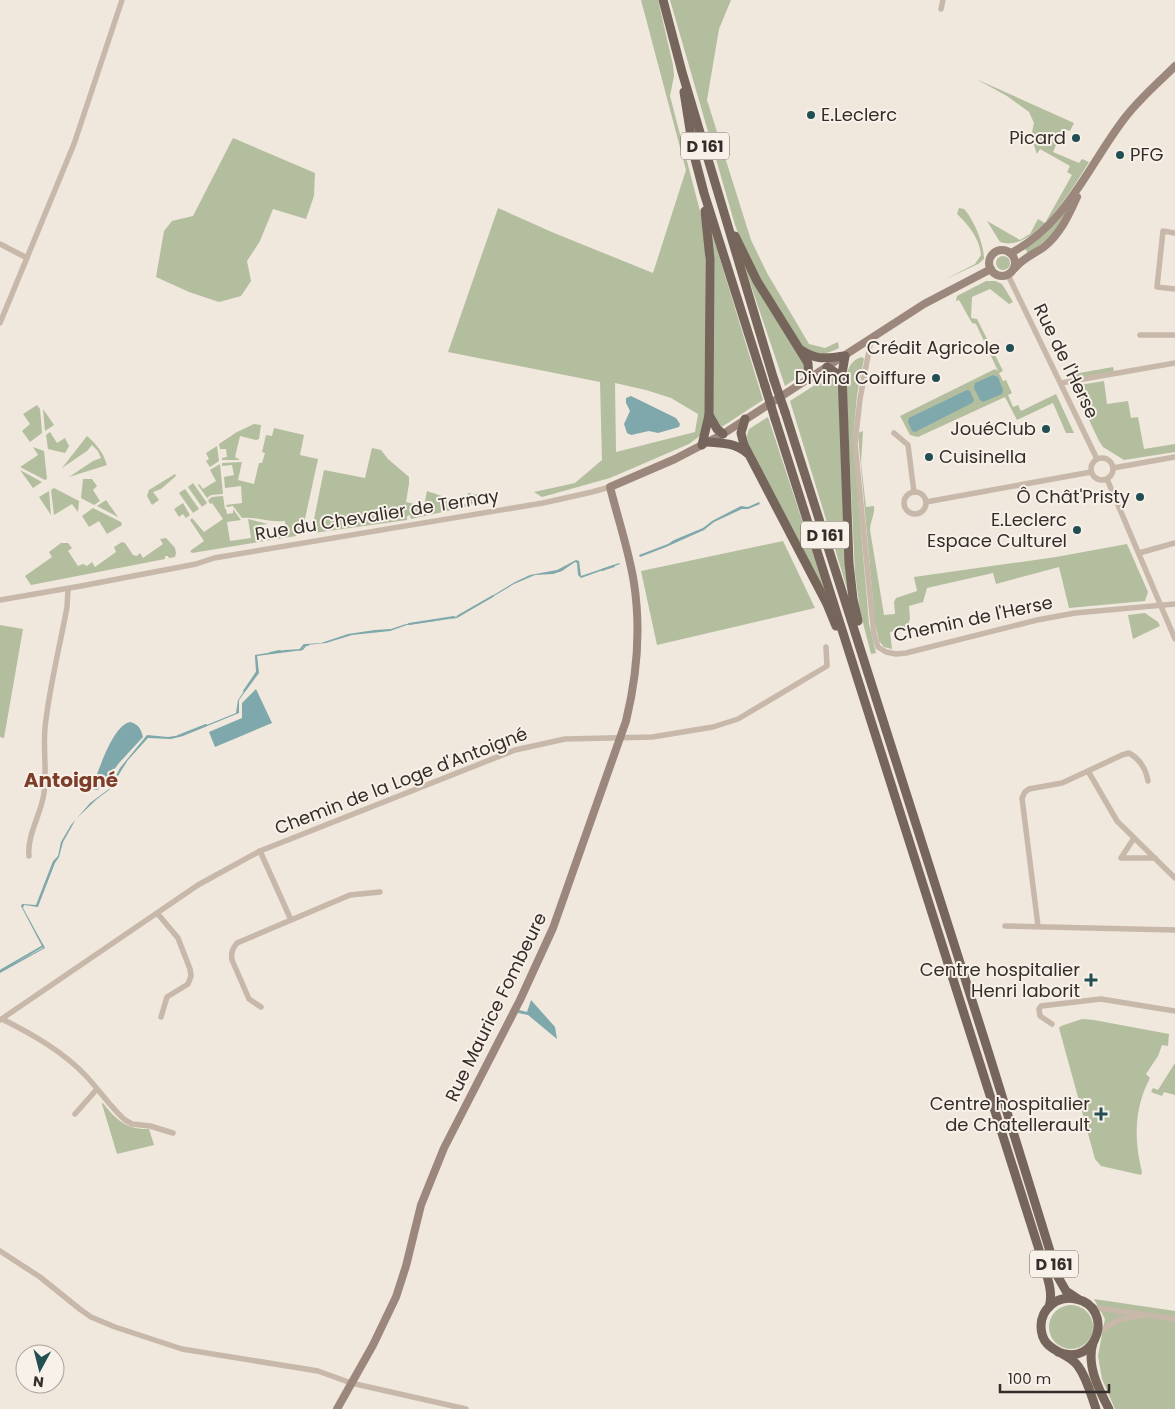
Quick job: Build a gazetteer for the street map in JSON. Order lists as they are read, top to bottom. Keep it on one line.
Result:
{"streets":{"main road":["D 161"],"street":["Rue de l'Herse","Rue du Chevalier de Ternay","Chemin de l'Herse","Chemin de la Loge d'Antoigné","Rue Maurice Fombeure"]},"crossings":[["Rue de l'Herse","Rue du Chevalier de Ternay"],["Rue du Chevalier de Ternay","Chemin de l'Herse"],["Rue du Chevalier de Ternay","Rue Maurice Fombeure"],["Chemin de la Loge d'Antoigné","Rue Maurice Fombeure"]],"districts":["Antoigné"],"places":{"other":["E.Leclerc","Picard","PFG","Crédit Agricole","Divina Coiffure","JouéClub","Cuisinella","Ô Chât'Pristy","E.Leclerc Espace Culturel"],"health":["Centre hospitalier Henri laborit","Centre hospitalier de Chatellerault"]},"scale_bar":"100 m","north":"bottom"}
